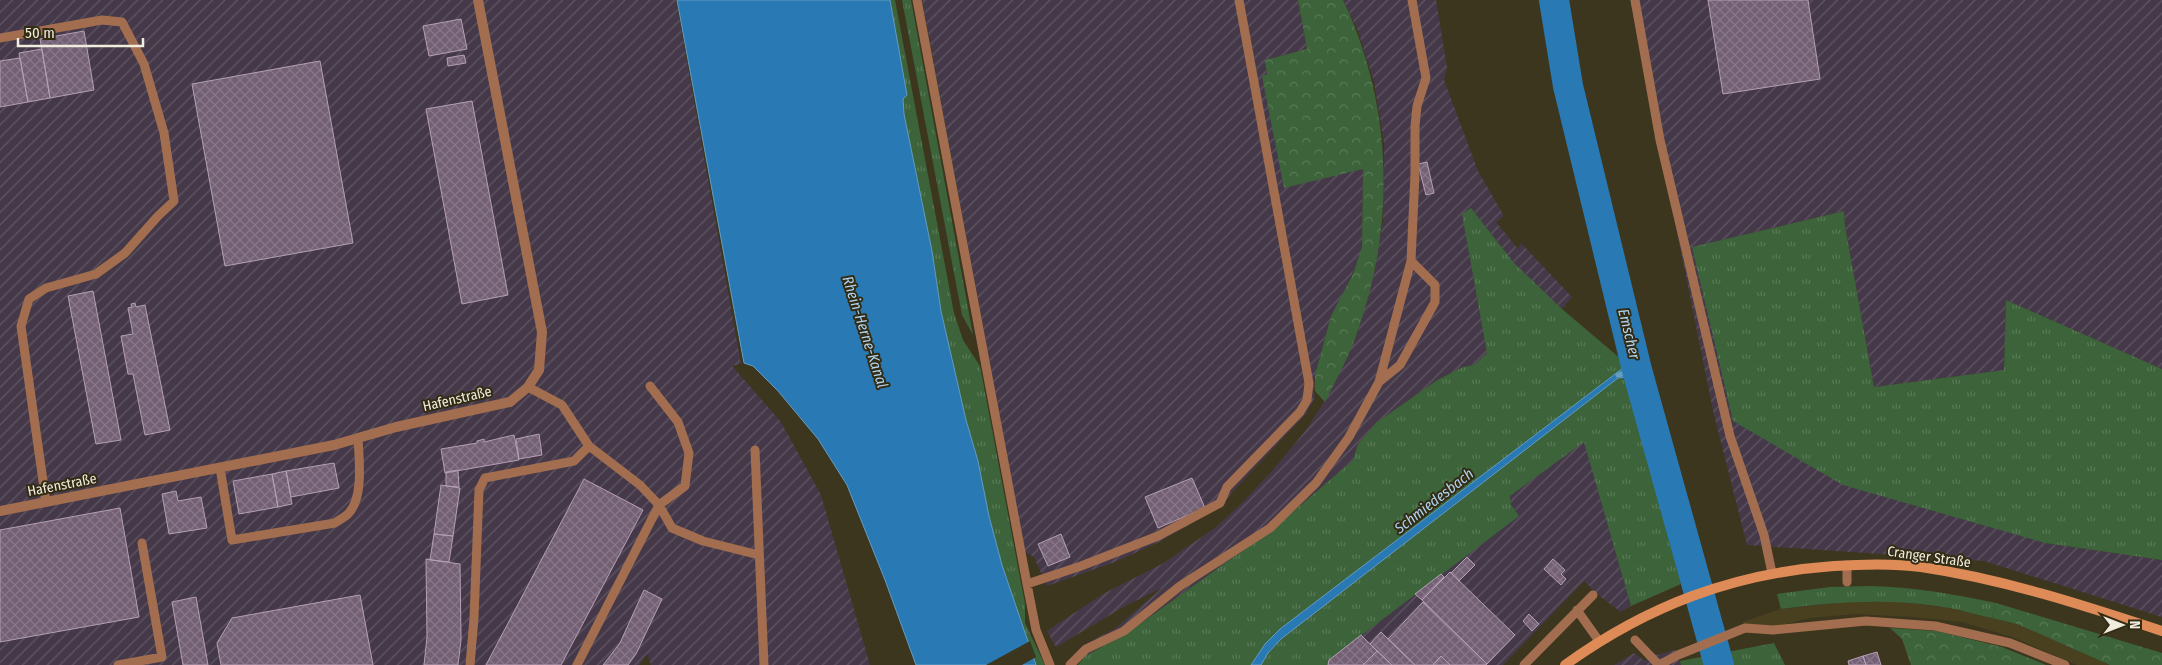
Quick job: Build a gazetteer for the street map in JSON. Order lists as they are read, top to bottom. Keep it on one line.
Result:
{"streets":{"main road":["Cranger Straße"],"street":["Hafenstraße"]},"water":["Rhein-Herne-Kanal","Emscher","Schmiedesbach"],"scale_bar":"50 m","north":"right"}
